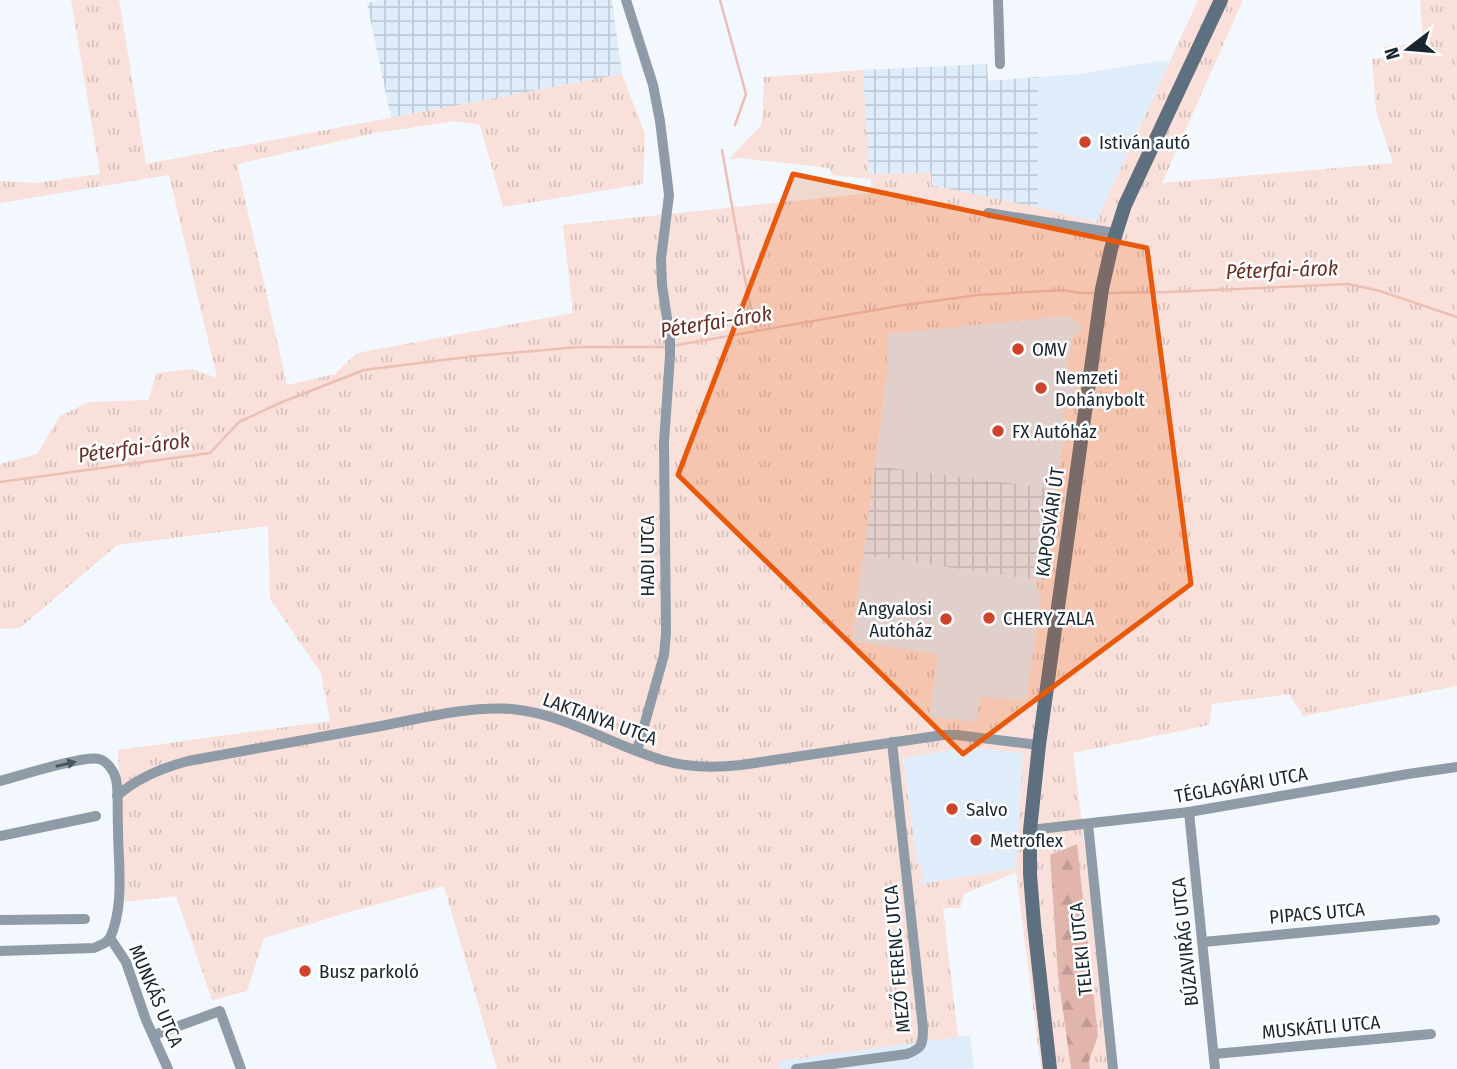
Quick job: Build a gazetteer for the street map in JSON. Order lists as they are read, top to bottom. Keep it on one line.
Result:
{"streets":{"main road":["KAPOSVÁRI ÚT"],"street":["HADI UTCA","LAKTANYA UTCA","TÉGLAGYÁRI UTCA","PIPACS UTCA","BÚZAVIRÁG UTCA","TELEKI UTCA","MEZŐ FERENC UTCA","MUNKÁS UTCA","MUSKÁTLI UTCA"]},"crossings":[["KAPOSVÁRI ÚT","LAKTANYA UTCA"],["KAPOSVÁRI ÚT","TÉGLAGYÁRI UTCA"],["HADI UTCA","LAKTANYA UTCA"],["LAKTANYA UTCA","MEZŐ FERENC UTCA"],["TÉGLAGYÁRI UTCA","BÚZAVIRÁG UTCA"],["TÉGLAGYÁRI UTCA","TELEKI UTCA"],["PIPACS UTCA","BÚZAVIRÁG UTCA"],["BÚZAVIRÁG UTCA","MUSKÁTLI UTCA"]],"water":["Péterfai-árok"],"places":["Istiván autó","OMV","Nemzeti Dohánybolt","FX Autóház","CHERY ZALA","Angyalosi Autóház","Salvo","Metroflex","Busz parkoló"],"north":"left"}
